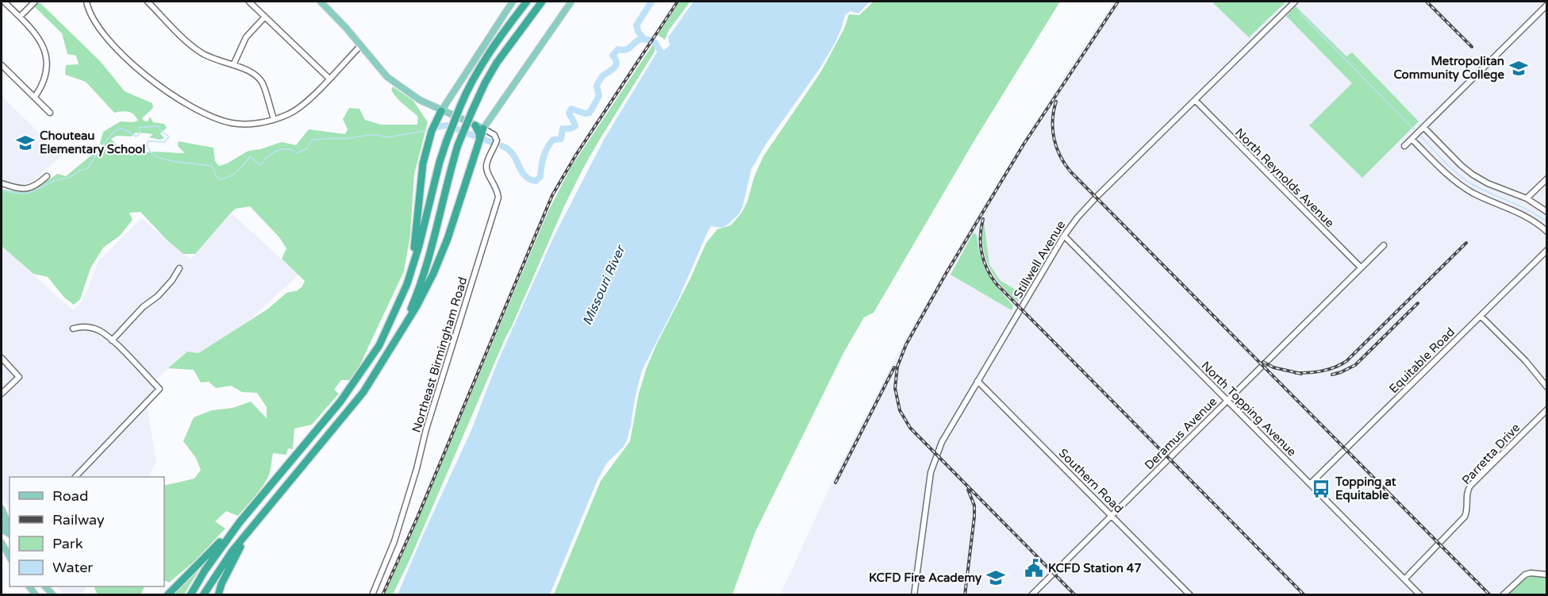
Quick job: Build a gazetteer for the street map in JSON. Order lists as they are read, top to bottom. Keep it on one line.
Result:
{"streets":{"street":["North Reynolds Avenue","Stillwell Avenue","Northeast Birmingham Road","Equitable Road","North Topping Avenue","Deramus Avenue","Parretta Drive","Southern Road"]},"crossings":[["North Reynolds Avenue","Stillwell Avenue"],["North Reynolds Avenue","Deramus Avenue"],["Stillwell Avenue","North Topping Avenue"],["Stillwell Avenue","Southern Road"],["Equitable Road","North Topping Avenue"],["North Topping Avenue","Deramus Avenue"],["North Topping Avenue","Parretta Drive"],["Deramus Avenue","Southern Road"]],"water":["Missouri River"],"places":{"school or university":["Metropolitan Community College","Chouteau Elementary School","KCFD Fire Academy"],"bus stop":["Topping at Equitable"],"public building":["KCFD Station 47"]},"legend":["Road","Railway","Park","Water"]}
